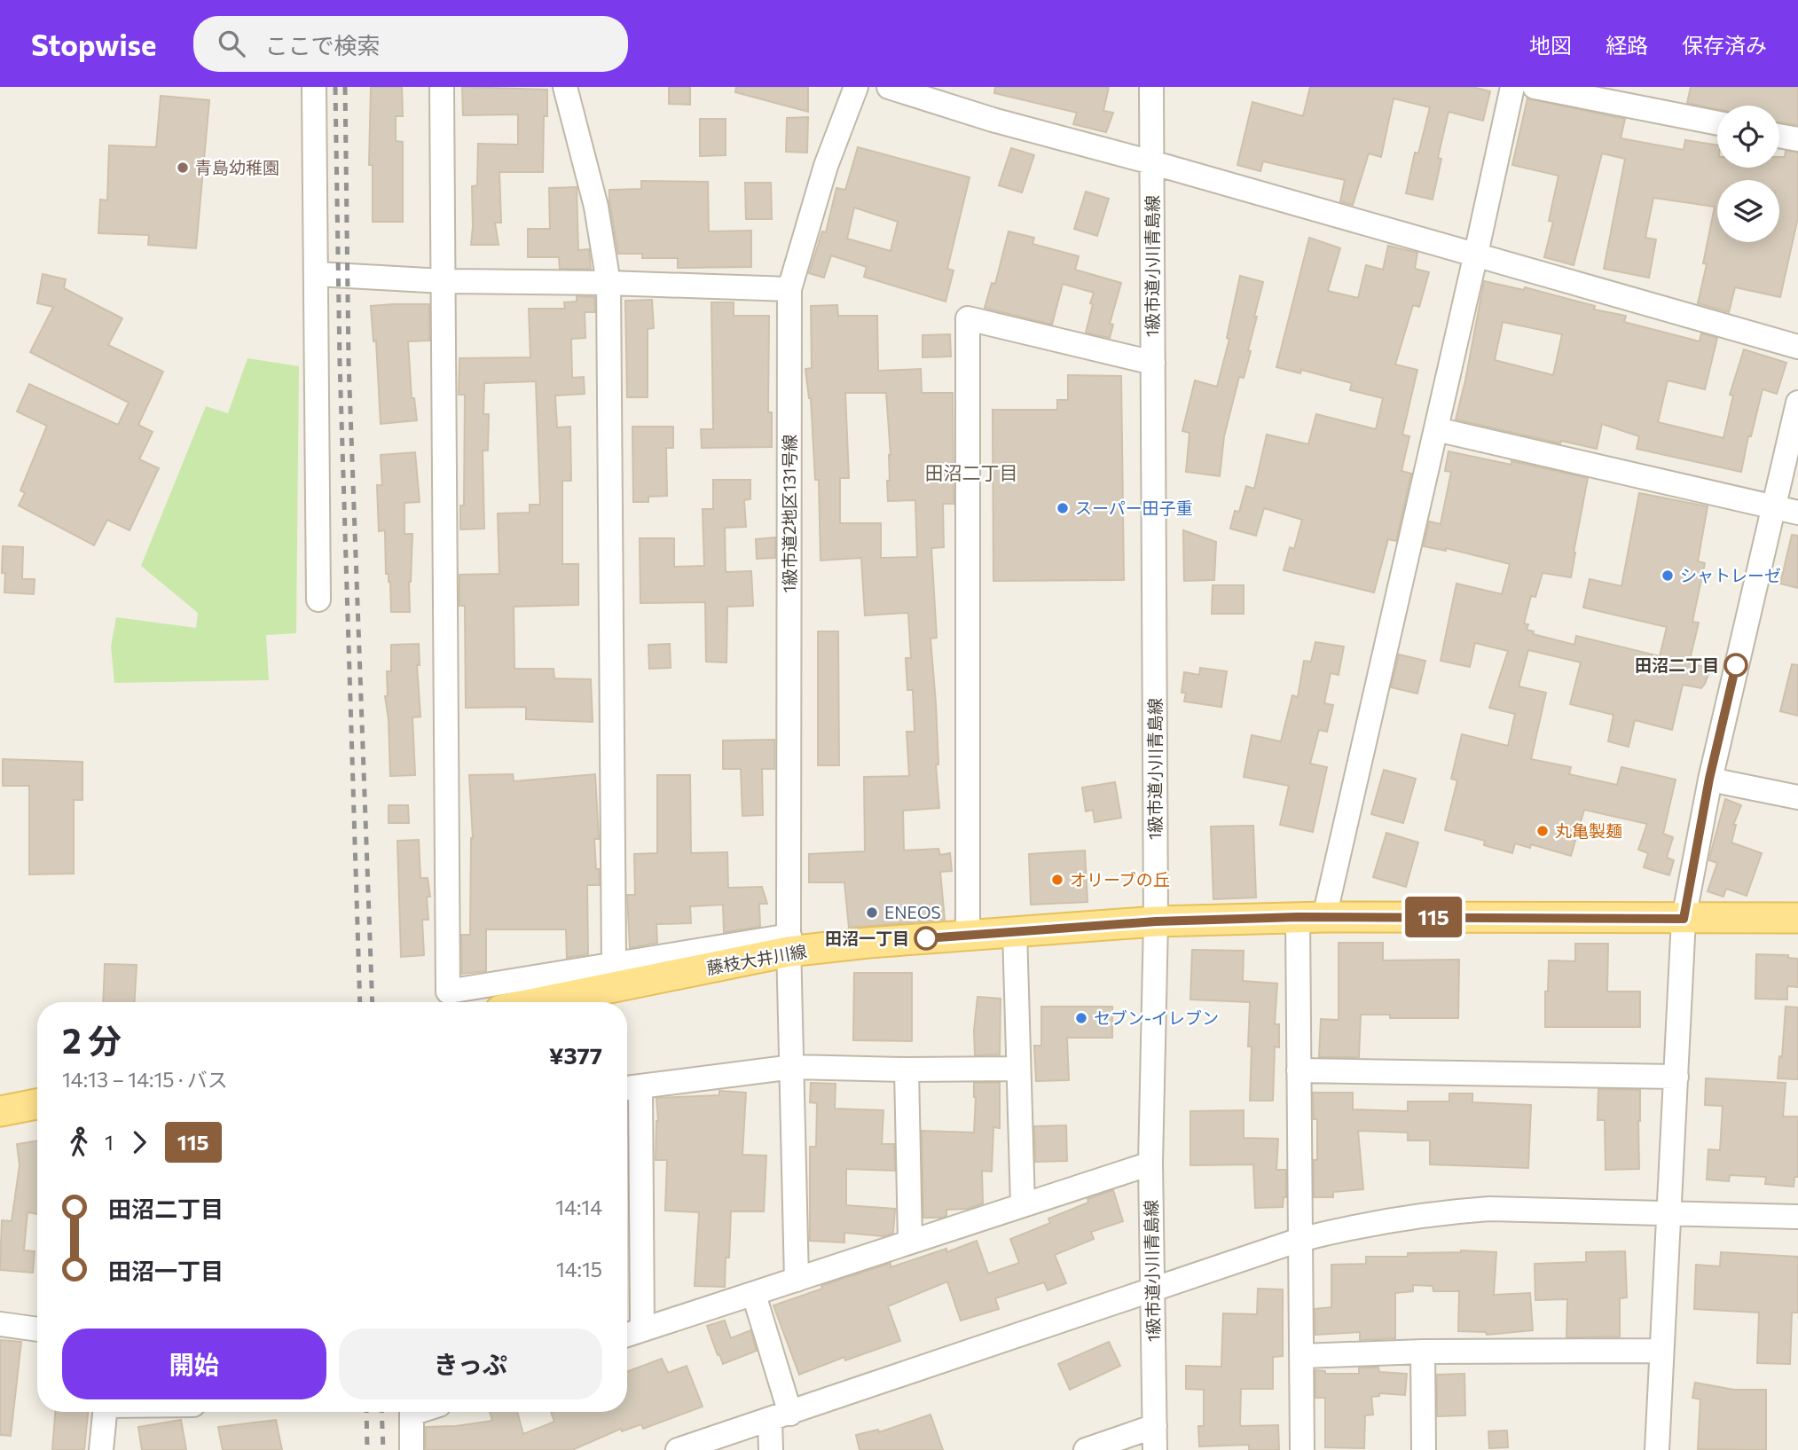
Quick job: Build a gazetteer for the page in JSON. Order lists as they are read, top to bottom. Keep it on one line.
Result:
{"streets":{"main road":["藤枝大井川線"],"street":["1級市道小川青島線","1級市道2地区131号線"]},"crossings":[["1級市道小川青島線","藤枝大井川線"],["1級市道2地区131号線","藤枝大井川線"]],"districts":["田沼二丁目"],"places":["青島幼稚園","スーパー田子重","シャトレーゼ","田沼二丁目","丸亀製麺","オリーブの丘","ENEOS","田沼一丁目","セブン-イレブン"],"lines":["bus line 115"],"page":{"header":"Stopwise","search":"ここで検索","nav":["地図","経路","保存済み"],"on_map":"115","heading":["2 分","14:13 – 14:15 · バス","¥377"],"legs":["1","115"],"list":[{"name":"田沼二丁目","value":"14:14"},{"name":"田沼一丁目","value":"14:15"}],"buttons":["開始","きっぷ"]}}
